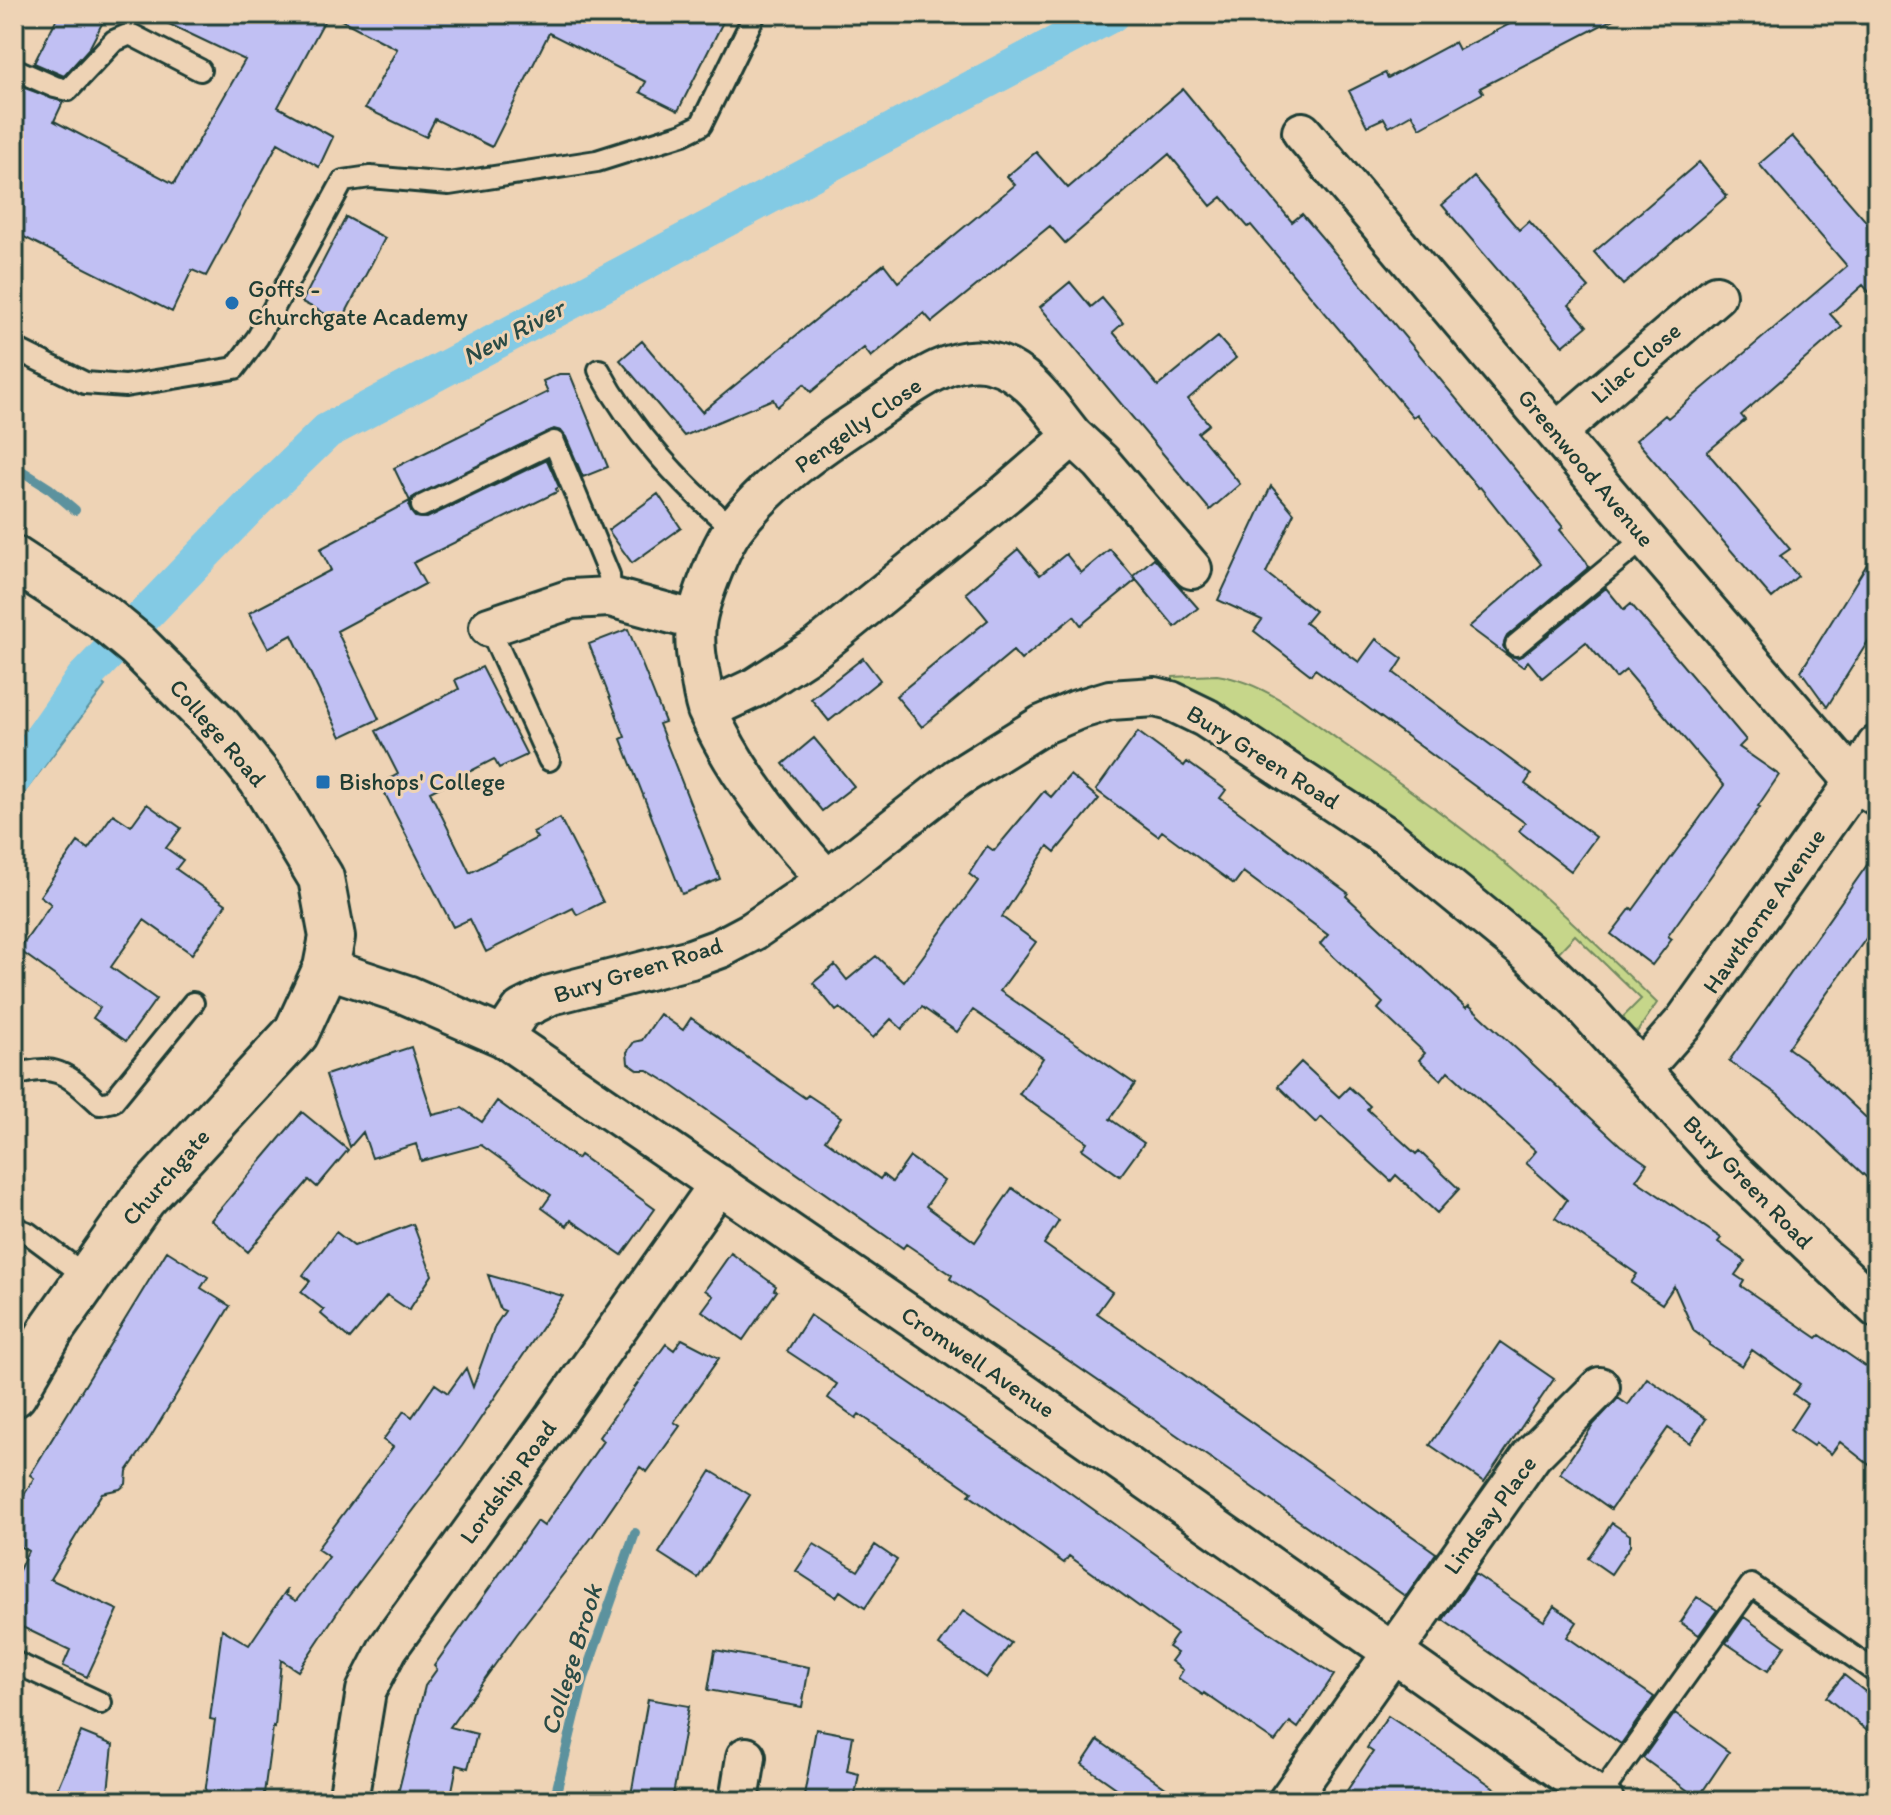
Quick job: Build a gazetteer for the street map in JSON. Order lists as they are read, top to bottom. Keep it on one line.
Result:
{"streets":{"street":["Lilac Close","Pengelly Close","Greenwood Avenue","College Road","Bury Green Road","Hawthorne Avenue","Churchgate","Cromwell Avenue","Lordship Road","Lindsay Place"]},"crossings":[["Lilac Close","Greenwood Avenue"],["Pengelly Close","Bury Green Road"],["Greenwood Avenue","Hawthorne Avenue"],["College Road","Churchgate"],["College Road","Cromwell Avenue"],["Bury Green Road","Hawthorne Avenue"],["Bury Green Road","Cromwell Avenue"],["Churchgate","Cromwell Avenue"],["Cromwell Avenue","Lordship Road"],["Cromwell Avenue","Lindsay Place"]],"water":["New River","College Brook"],"places":{"other":["Goffs - Churchgate Academy"],"transit":["Bishops' College"]}}
